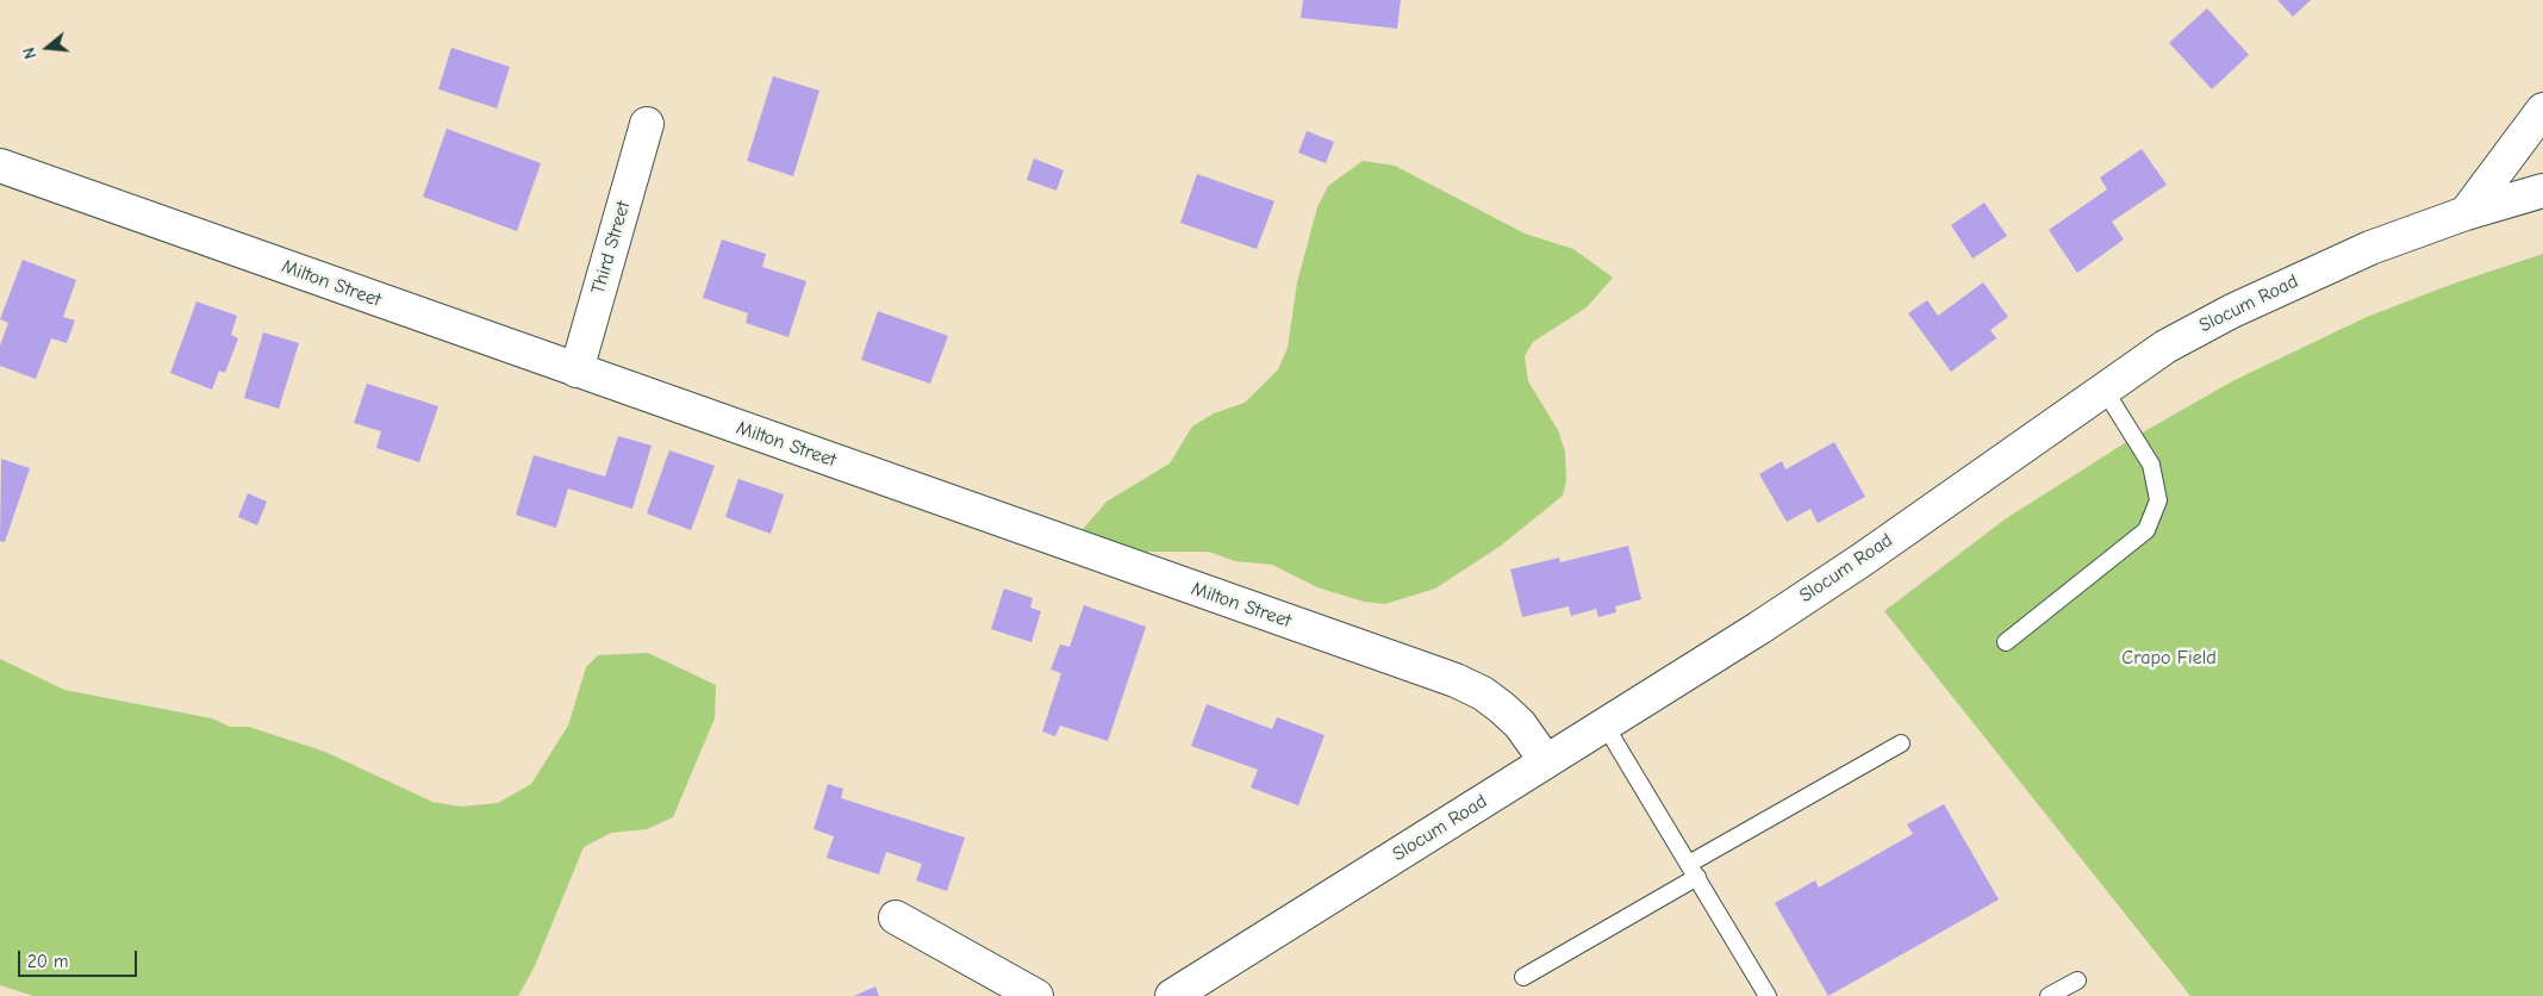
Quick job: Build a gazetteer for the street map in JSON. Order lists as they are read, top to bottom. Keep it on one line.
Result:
{"streets":{"street":["Third Street","Milton Street","Slocum Road"]},"crossings":[["Third Street","Milton Street"],["Milton Street","Slocum Road"]],"parks":["Crapo Field"],"scale_bar":"20 m","north":"left"}
